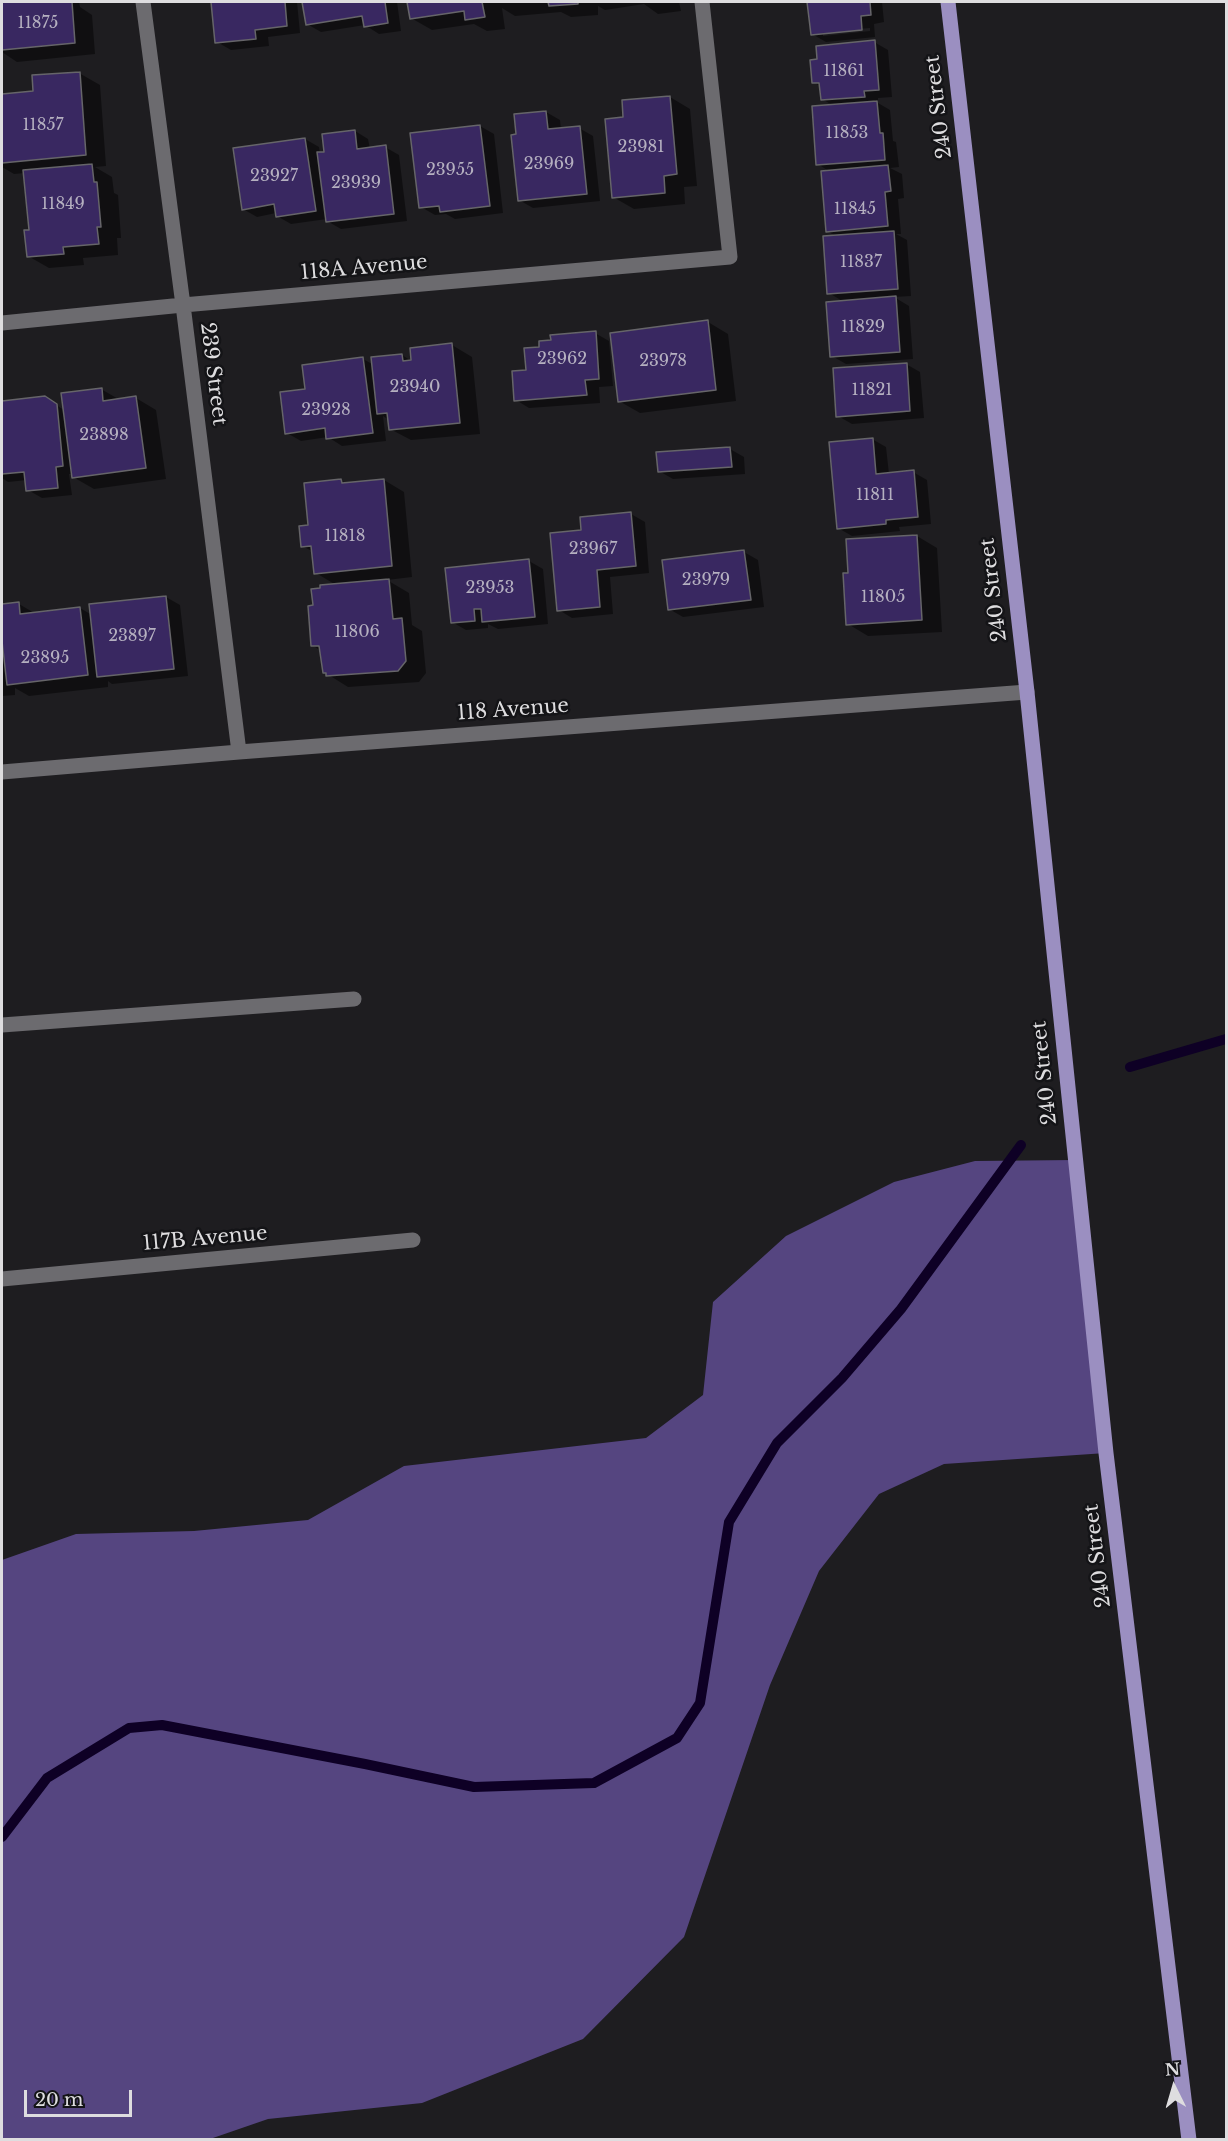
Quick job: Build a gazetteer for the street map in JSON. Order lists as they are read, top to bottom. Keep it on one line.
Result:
{"streets":{"main road":["240 Street"],"street":["118A Avenue","239 Street","118 Avenue","117B Avenue"]},"crossings":[["240 Street","118 Avenue"],["118A Avenue","239 Street"],["239 Street","118 Avenue"]],"house_numbers":["11875","11861","11857","11853","23981","23969","23955","23927","23939","11849","11845","11837","11829","23962","23978","23940","11821","23928","23898","11811","11818","23967","23979","23953","11805","11806","23897","23895"],"scale_bar":"20 m","north":"top"}
